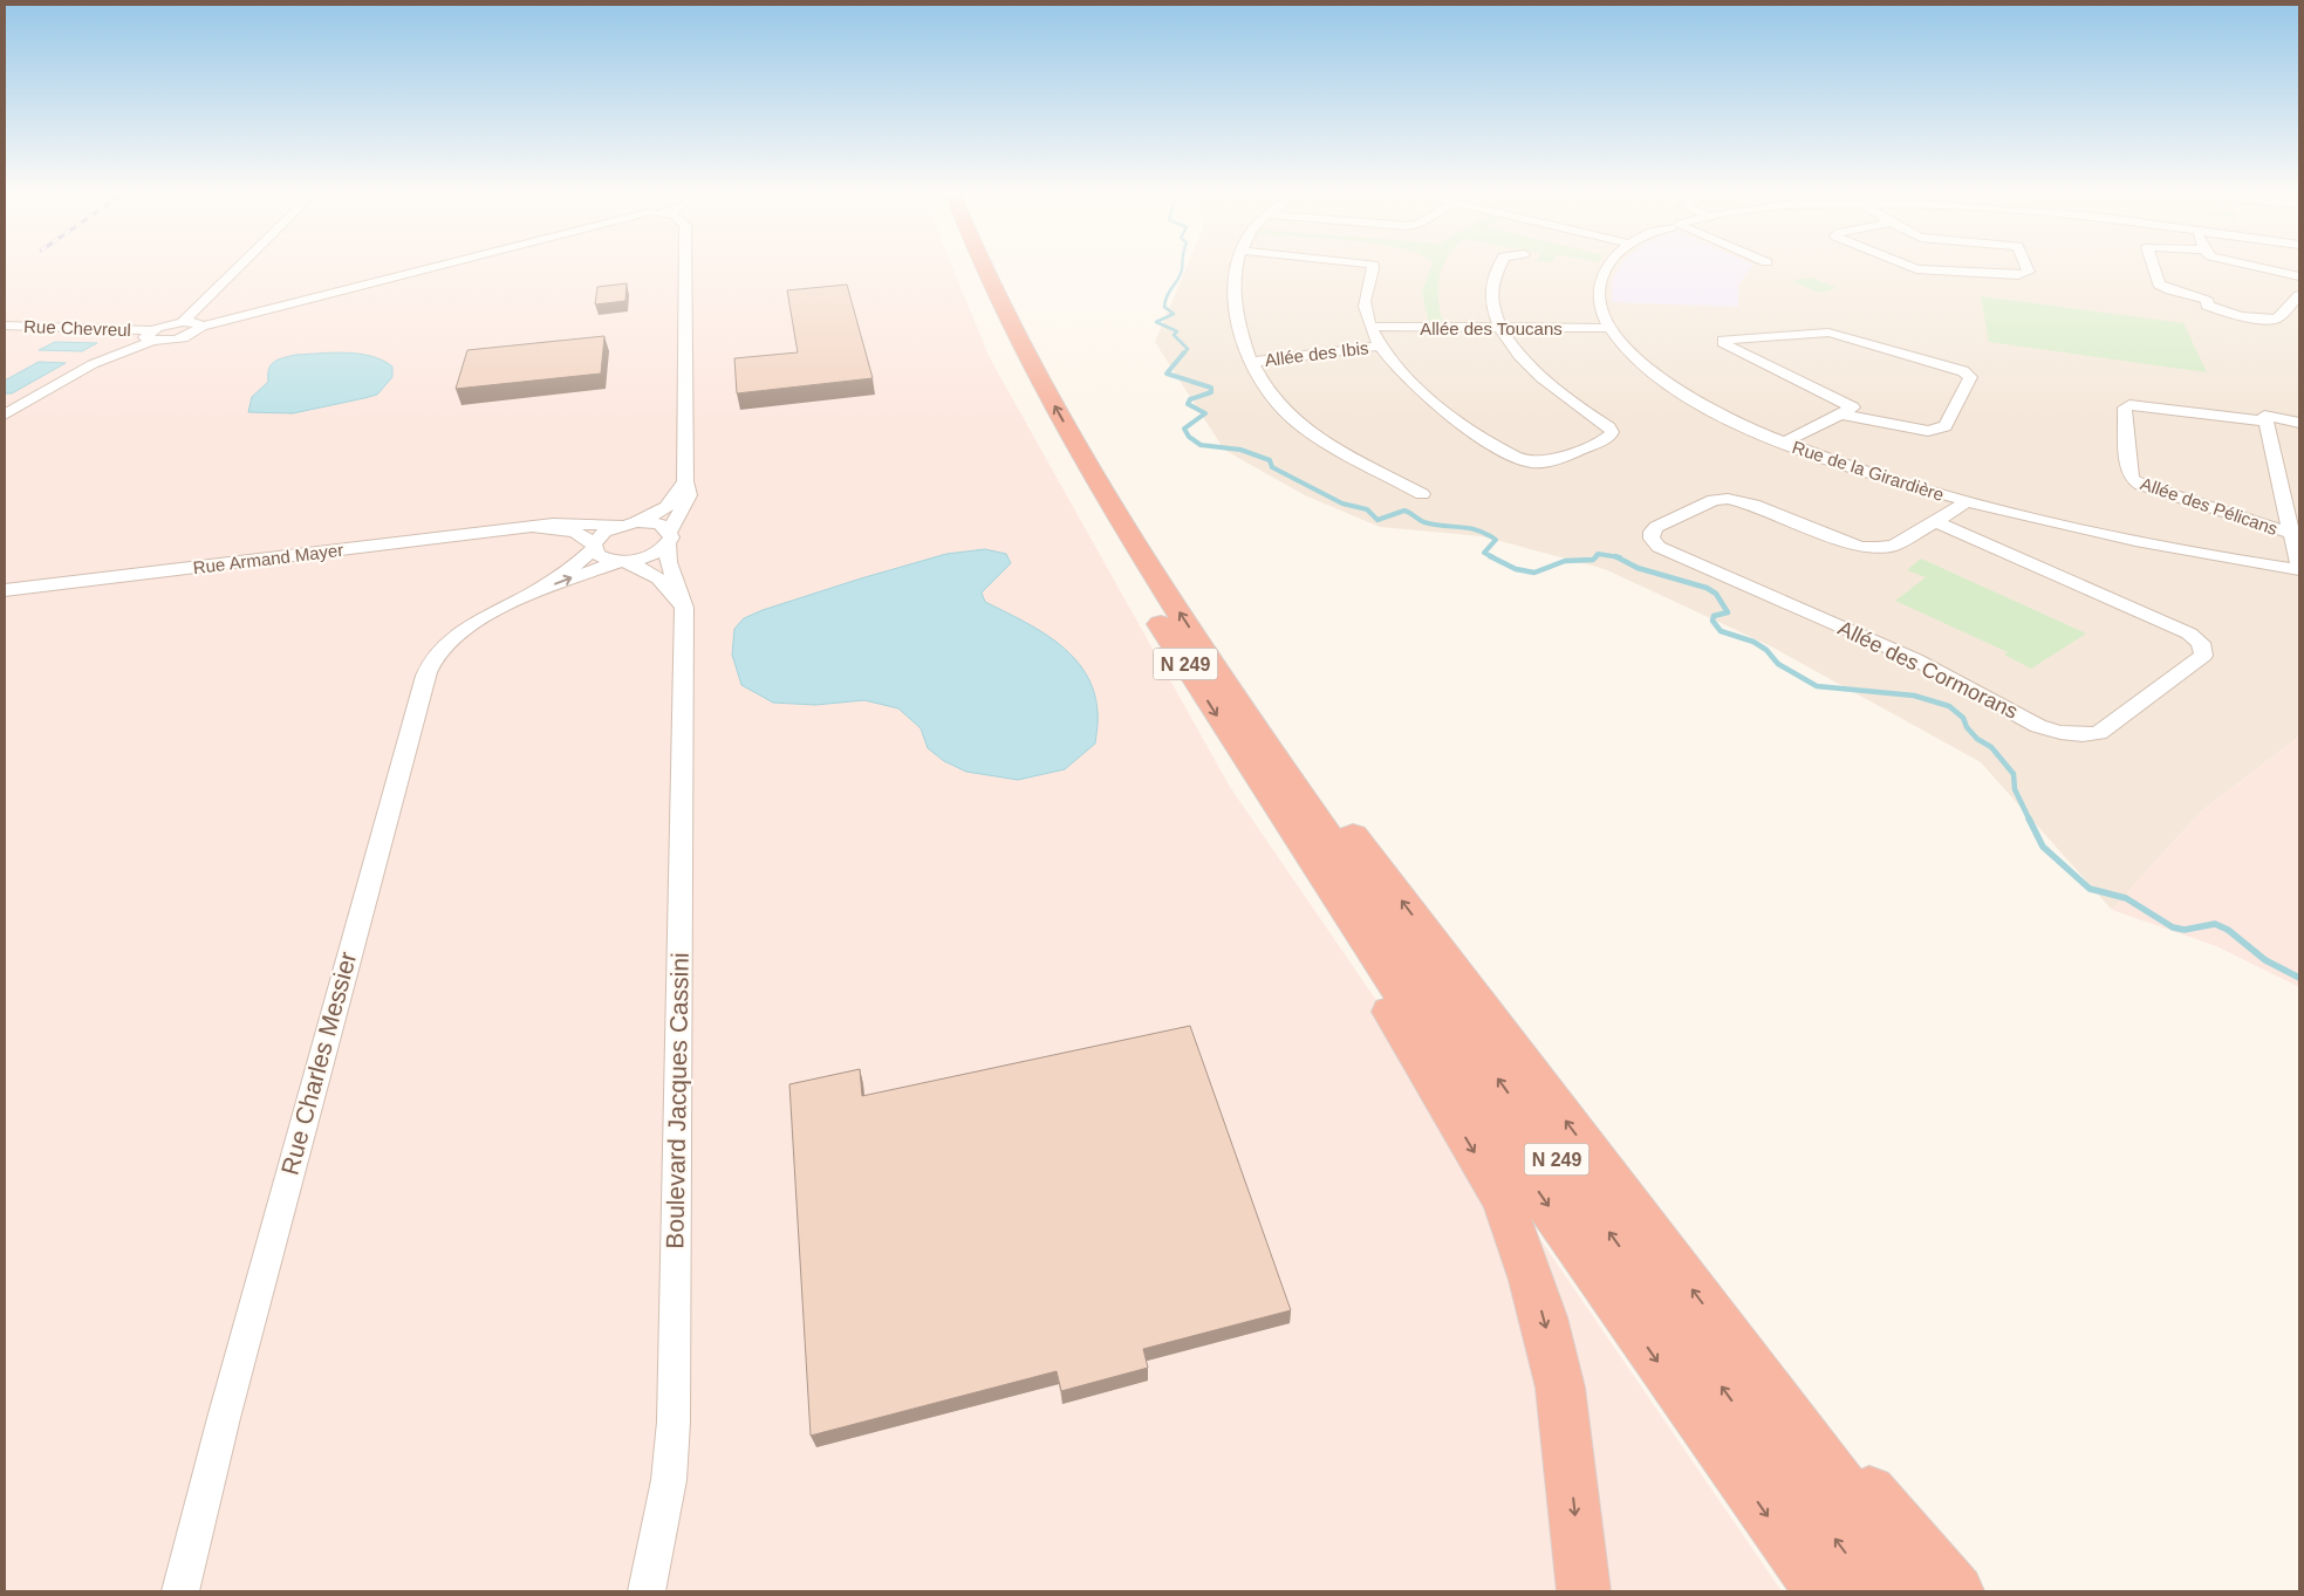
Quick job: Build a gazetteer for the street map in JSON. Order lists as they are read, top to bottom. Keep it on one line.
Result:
{"streets":{"highway":["N 249"],"street":["Rue Chevreul","Allée des Toucans","Allée des Ibis","Rue de la Girardière","Allée des Pélicans","Rue Armand Mayer","Allée des Cormorans","Rue Charles Messier","Boulevard Jacques Cassini"]},"crossings":[["Allée des Toucans","Rue de la Girardière"],["Rue de la Girardière","Allée des Cormorans"],["Rue Armand Mayer","Rue Charles Messier"],["Rue Charles Messier","Boulevard Jacques Cassini"]]}
